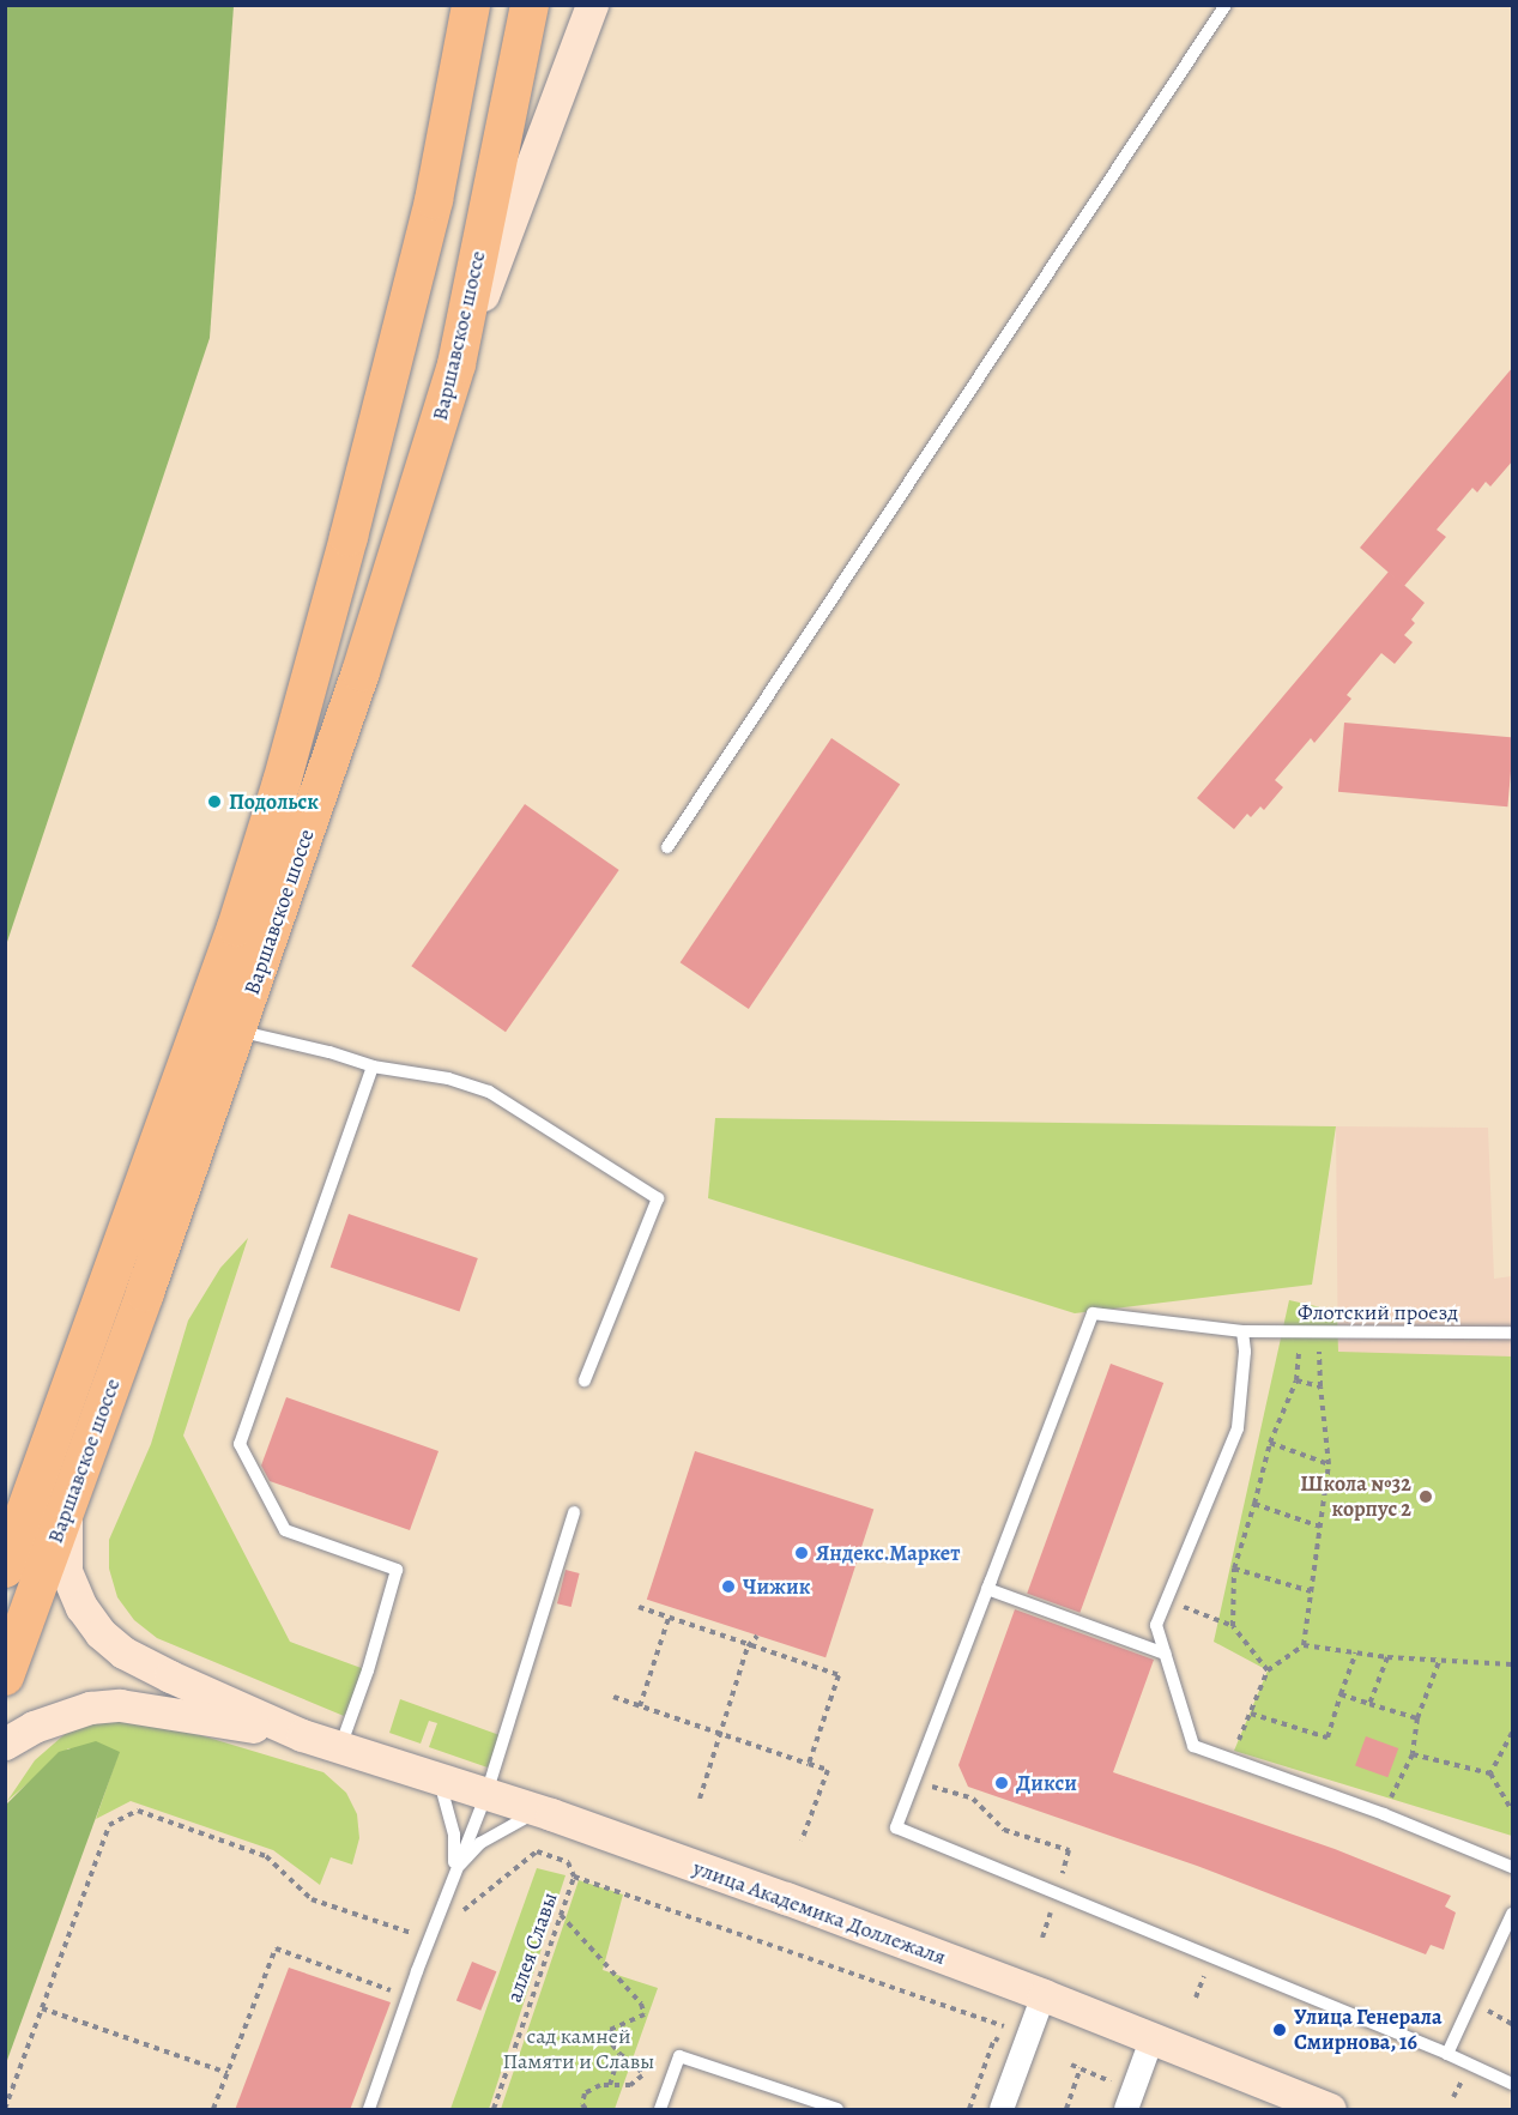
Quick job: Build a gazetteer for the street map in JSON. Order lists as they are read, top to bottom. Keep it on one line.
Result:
{"streets":{"main road":["Варшавское шоссе","улица Академика Доллежаля"],"lane":["Флотский проезд"],"path":["аллея Славы"]},"crossings":[["Варшавское шоссе","улица Академика Доллежаля"]],"parks":["сад камней Памяти и Славы"],"places":["Подольск","Школа №32 корпус 2","Яндекс.Маркет","Чижик","Дикси","Улица Генерала Смирнова, 16"]}
